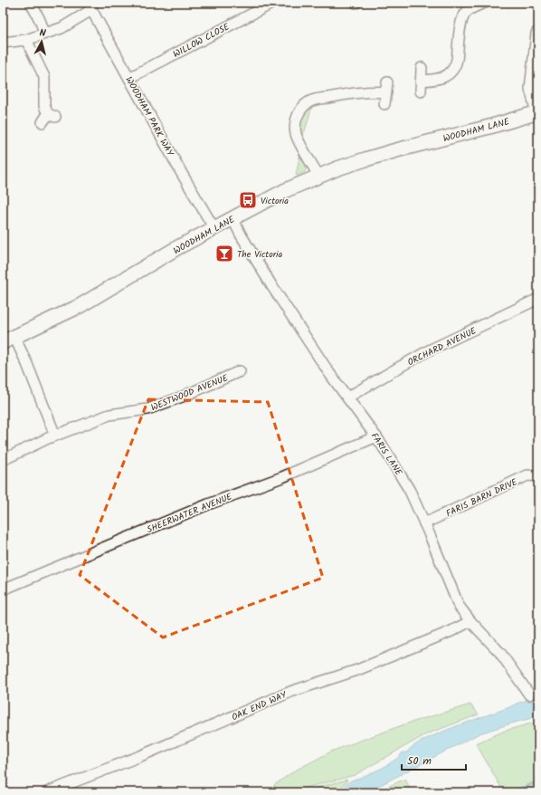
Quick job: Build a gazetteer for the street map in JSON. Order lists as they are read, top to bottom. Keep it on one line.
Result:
{"streets":{"main road":["WOODHAM LANE"],"street":["WILLOW CLOSE","WOODHAM PARK WAY","ORCHARD AVENUE","WESTWOOD AVENUE","FARIS LANE","FARIS BARN DRIVE","SHEERWATER AVENUE","OAK END WAY"]},"crossings":[["WILLOW CLOSE","WOODHAM PARK WAY"],["WOODHAM PARK WAY","WOODHAM LANE"],["WOODHAM LANE","FARIS LANE"],["ORCHARD AVENUE","FARIS LANE"],["FARIS LANE","FARIS BARN DRIVE"],["FARIS LANE","SHEERWATER AVENUE"],["FARIS LANE","OAK END WAY"]],"places":{"bus stop":["Victoria"],"bar":["The Victoria"]},"scale_bar":"50 m","north":"top"}
